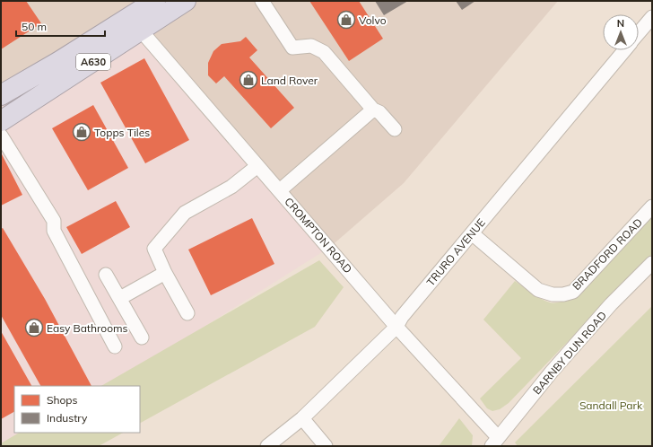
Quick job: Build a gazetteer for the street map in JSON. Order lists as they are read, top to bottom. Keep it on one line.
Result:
{"streets":{"highway":["A630"],"street":["CROMPTON ROAD","TRURO AVENUE","BRADFORD ROAD","BARNBY DUN ROAD"]},"crossings":[["A630","CROMPTON ROAD"],["CROMPTON ROAD","TRURO AVENUE"],["CROMPTON ROAD","BARNBY DUN ROAD"],["TRURO AVENUE","BRADFORD ROAD"]],"parks":["Sandall Park"],"places":{"shop":["Volvo","Land Rover","Topps Tiles","Easy Bathrooms"]},"legend":["Shops","Industry"],"scale_bar":"50 m","north":"top"}
